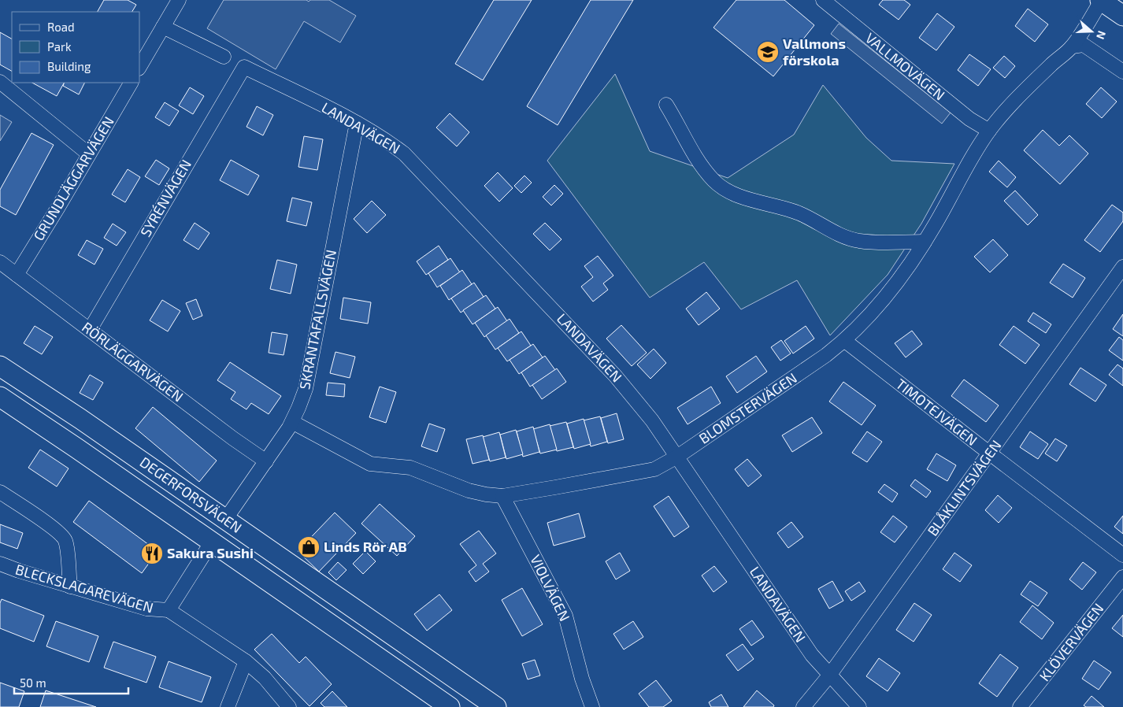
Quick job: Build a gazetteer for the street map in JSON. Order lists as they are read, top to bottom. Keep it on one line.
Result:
{"streets":{"main road":["DEGERFORSVÄGEN"],"street":["VALLMOVÄGEN","LANDAVÄGEN","GRUNDLÄGGARVÄGEN","SYRÉNVÄGEN","SKRANTAFALLSVÄGEN","RÖRLÄGGARVÄGEN","BLOMSTERVÄGEN","TIMOTEJVÄGEN","BLÅKLINTSVÄGEN","VIOLVÄGEN","BLECKSLAGAREVÄGEN","KLÖVERVÄGEN"]},"crossings":[["VALLMOVÄGEN","BLOMSTERVÄGEN"],["LANDAVÄGEN","SYRÉNVÄGEN"],["LANDAVÄGEN","SKRANTAFALLSVÄGEN"],["LANDAVÄGEN","BLOMSTERVÄGEN"],["LANDAVÄGEN","BLÅKLINTSVÄGEN"],["GRUNDLÄGGARVÄGEN","RÖRLÄGGARVÄGEN"],["SYRÉNVÄGEN","RÖRLÄGGARVÄGEN"],["SKRANTAFALLSVÄGEN","RÖRLÄGGARVÄGEN"],["SKRANTAFALLSVÄGEN","BLOMSTERVÄGEN"],["SKRANTAFALLSVÄGEN","DEGERFORSVÄGEN"],["BLOMSTERVÄGEN","TIMOTEJVÄGEN"],["BLOMSTERVÄGEN","VIOLVÄGEN"],["TIMOTEJVÄGEN","BLÅKLINTSVÄGEN"]],"places":{"school or university":["Vallmons förskola"],"shop":["Linds Rör AB"],"restaurant":["Sakura Sushi"]},"legend":["Road","Park","Building"],"scale_bar":"50 m","north":"right"}
